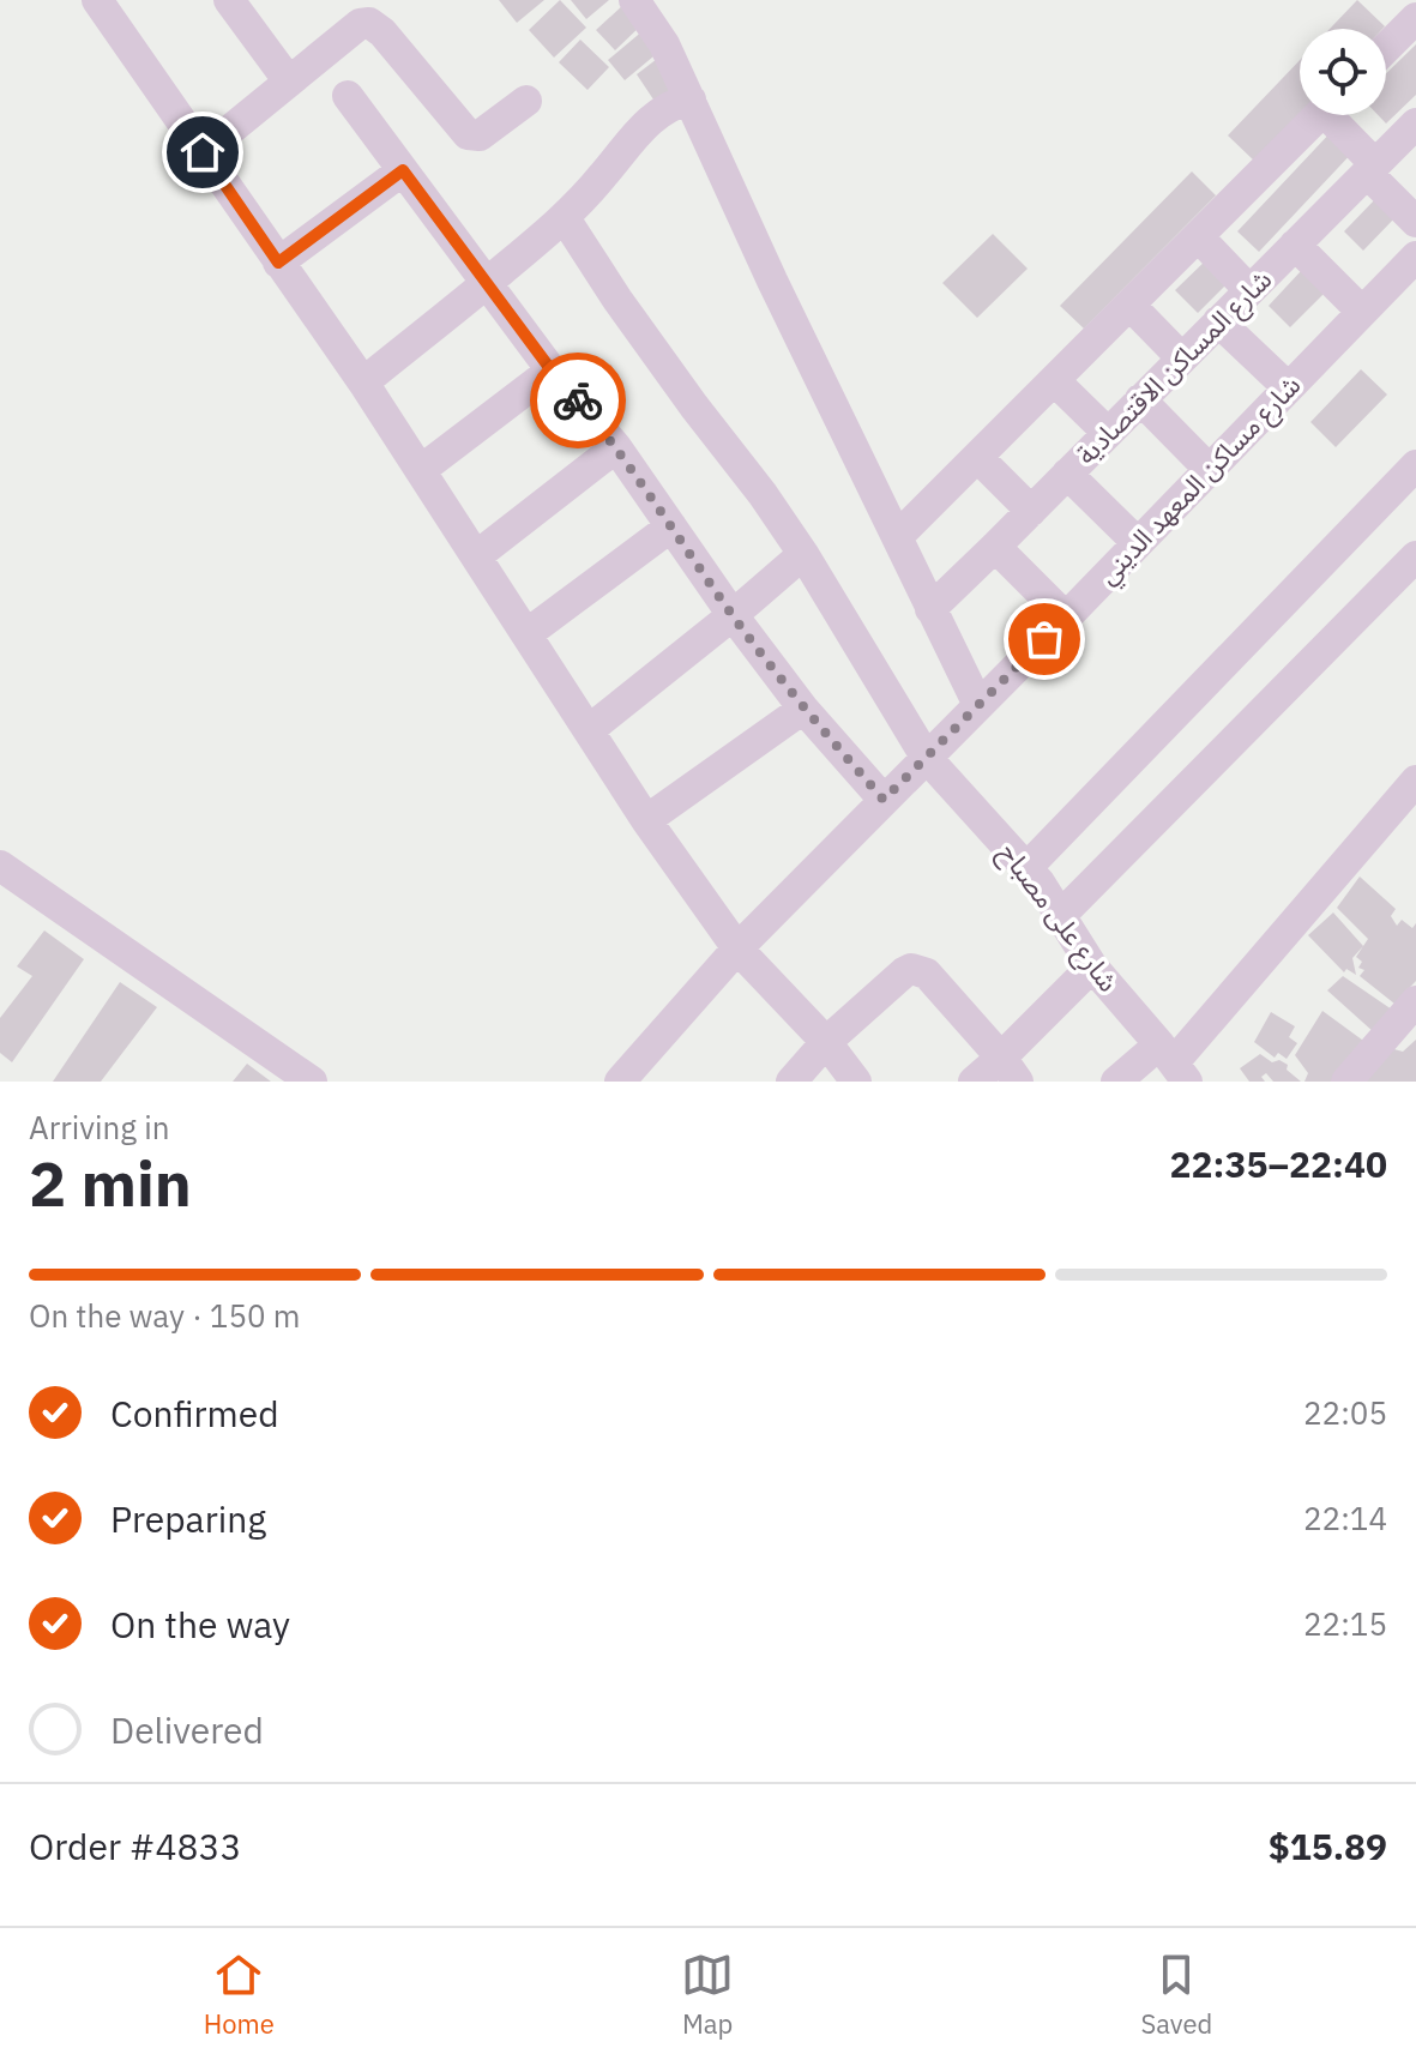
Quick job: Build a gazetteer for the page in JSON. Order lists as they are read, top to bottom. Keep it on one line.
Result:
{"streets":{"street":["شارع المساكن الاقتصادية","شارع مساكن المعهد الديني","شارع على مصباح"]},"crossings":[["شارع مساكن المعهد الديني","شارع على مصباح"]],"page":{"heading":["2 min","Arriving in","22:35–22:40"],"panel":["Order #4833","$15.89"],"bar":"On the way · 150 m","list":[["Confirmed","22:05"],["Preparing","22:14"],["On the way","22:15"],"Delivered"],"tabs":["Home","Map","Saved"]}}
